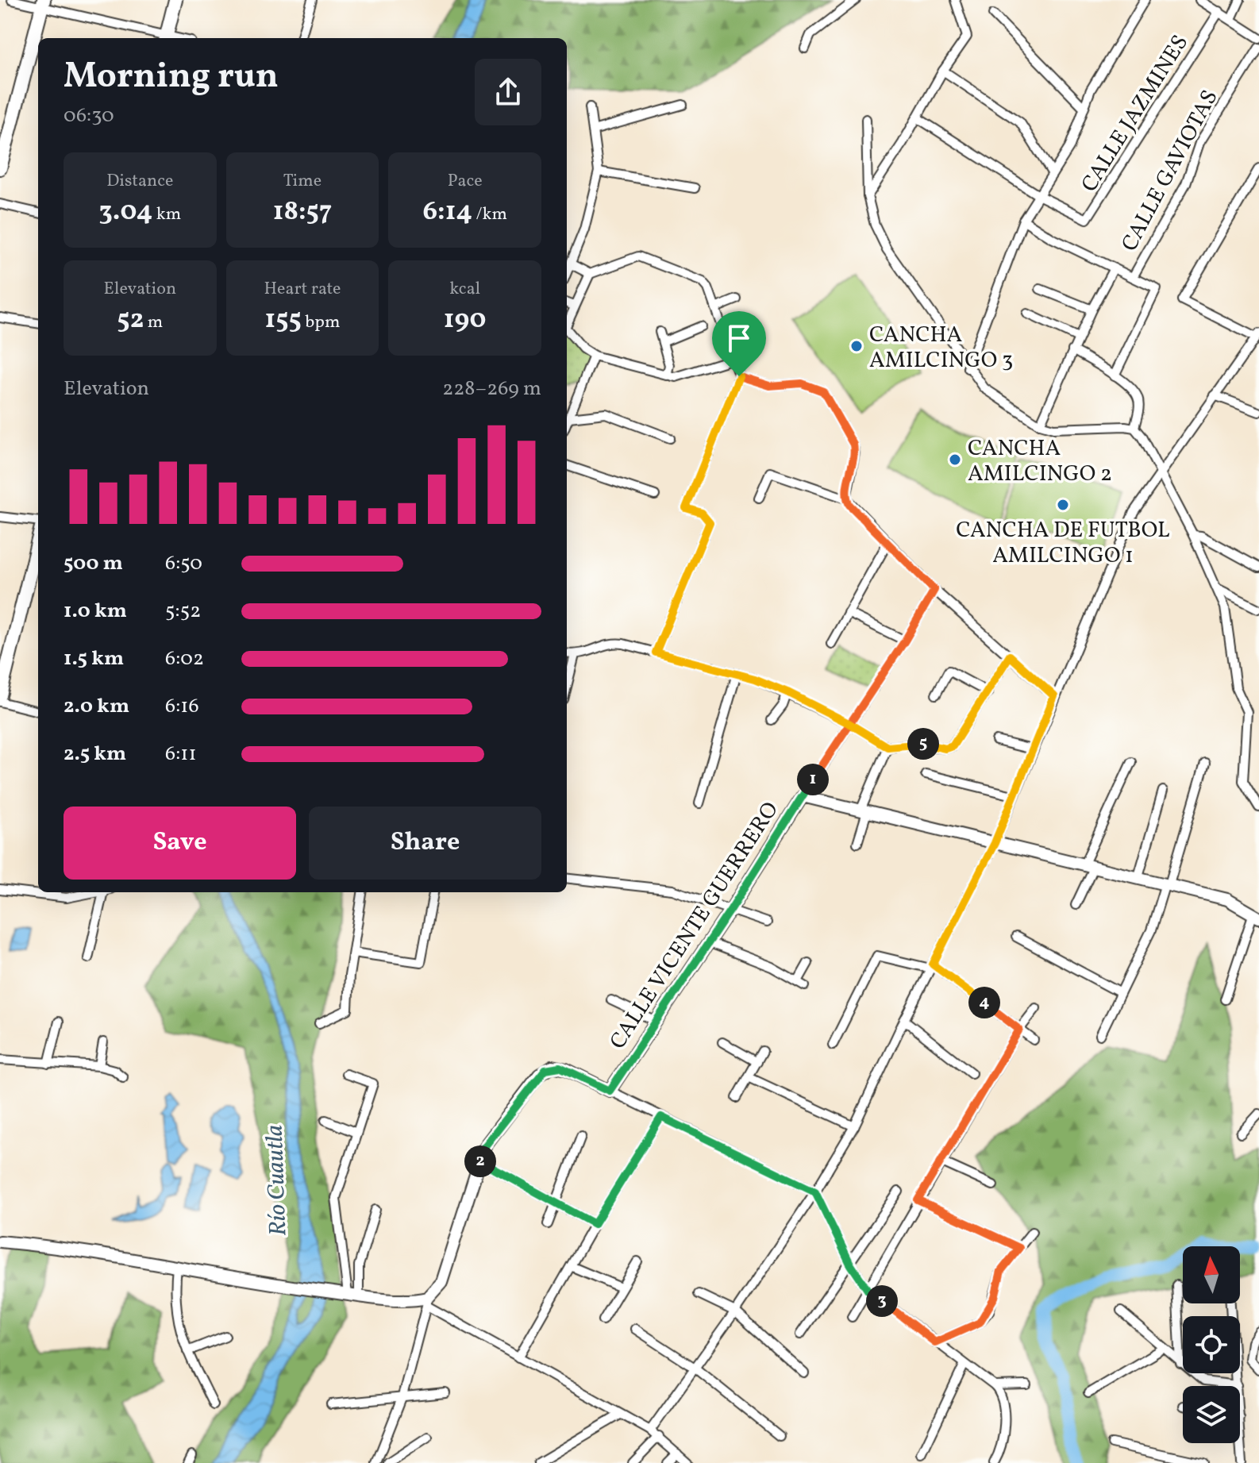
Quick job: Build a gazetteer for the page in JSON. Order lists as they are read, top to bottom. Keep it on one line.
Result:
{"streets":{"street":["CALLE JAZMINES","CALLE GAVIOTAS","CALLE VICENTE GUERRERO"]},"water":["Río Cuautla"],"places":["CANCHA AMILCINGO 3","CANCHA AMILCINGO 2","CANCHA DE FUTBOL AMILCINGO 1"],"north":"top","page":{"heading":["Morning run","06:30"],"stats":[["Distance","3.04 km"],["Time","18:57"],["Pace","6:14 /km"],["Elevation","52 m"],["Heart rate","155 bpm"],["kcal","190"]],"chart":["Elevation","228–269 m"],"list":[{"name":"500 m","note":"6:50"},{"name":"1.0 km","note":"5:52"},{"name":"1.5 km","note":"6:02"},{"name":"2.0 km","note":"6:16"},{"name":"2.5 km","note":"6:11"}],"pins":["5","1","4","2","3"],"buttons":["Save","Share"]}}
